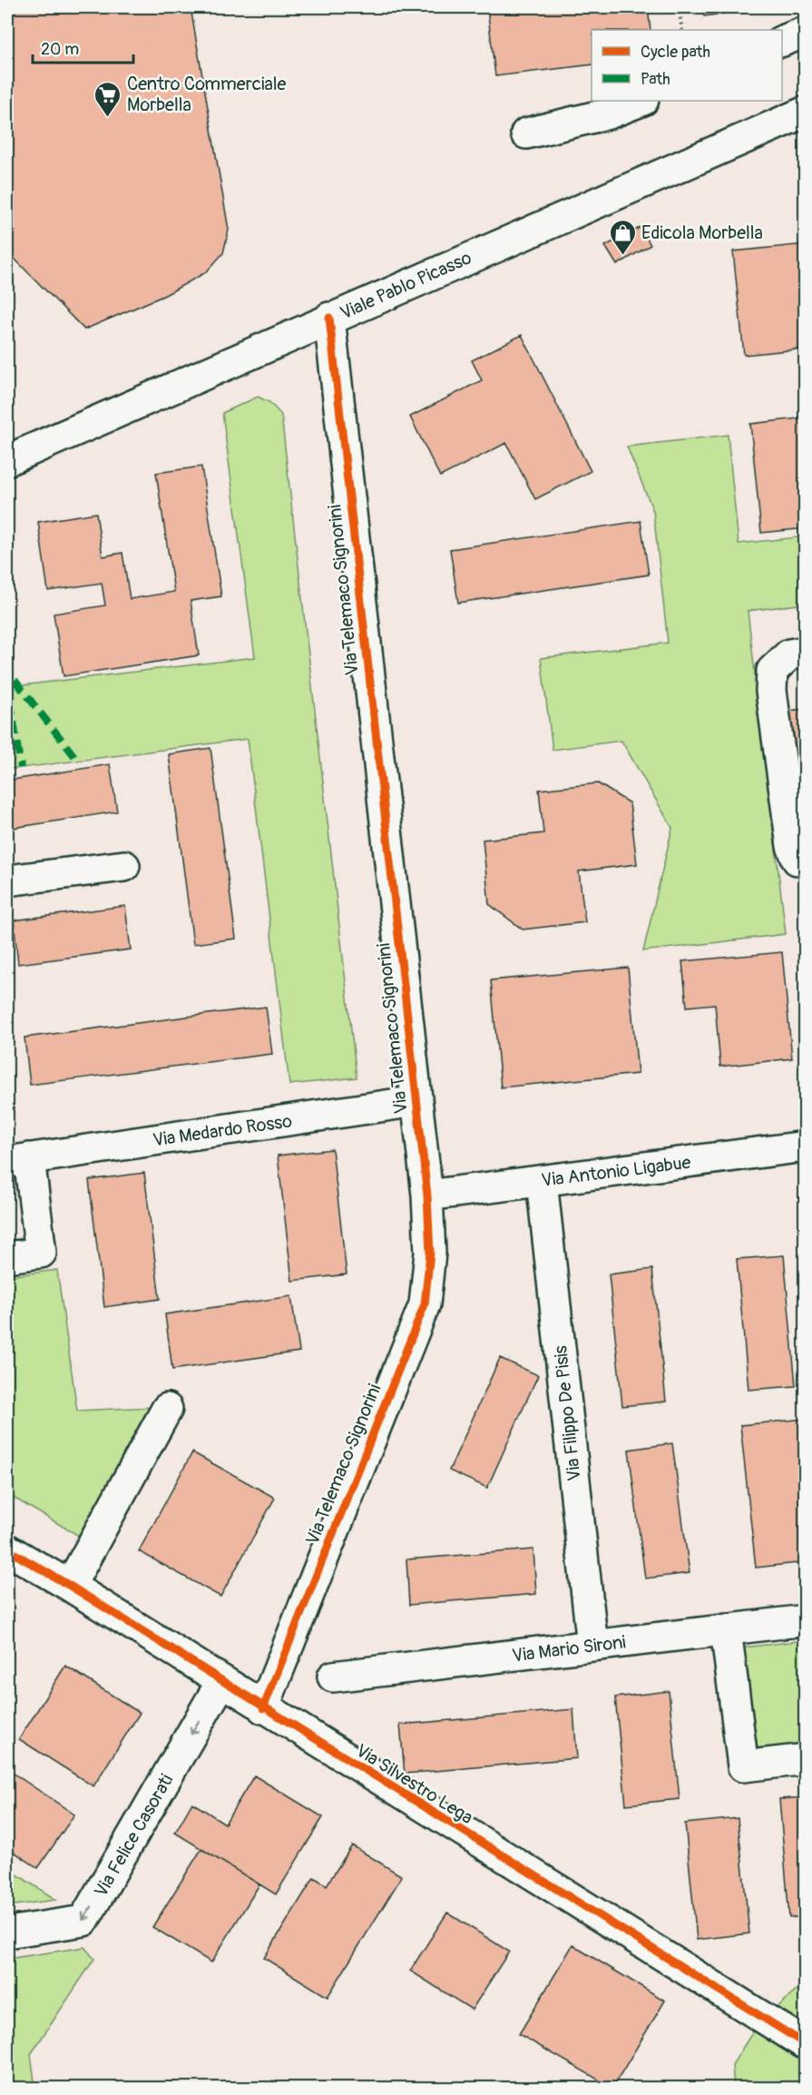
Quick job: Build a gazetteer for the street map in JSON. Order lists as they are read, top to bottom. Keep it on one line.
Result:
{"streets":{"street":["Viale Pablo Picasso","Via Telemaco Signorini","Via Medardo Rosso","Via Antonio Ligabue","Via Filippo De Pisis","Via Mario Sironi","Via Silvestro Lega","Via Felice Casorati"]},"crossings":[["Viale Pablo Picasso","Via Telemaco Signorini"],["Via Telemaco Signorini","Via Medardo Rosso"],["Via Telemaco Signorini","Via Antonio Ligabue"],["Via Telemaco Signorini","Via Silvestro Lega"],["Via Antonio Ligabue","Via Filippo De Pisis"],["Via Filippo De Pisis","Via Mario Sironi"],["Via Silvestro Lega","Via Felice Casorati"]],"one_way":["Via Felice Casorati"],"places":{"supermarket":["Centro Commerciale Morbella"],"shop":["Edicola Morbella"]},"legend":["Cycle path","Path"],"scale_bar":"20 m"}
